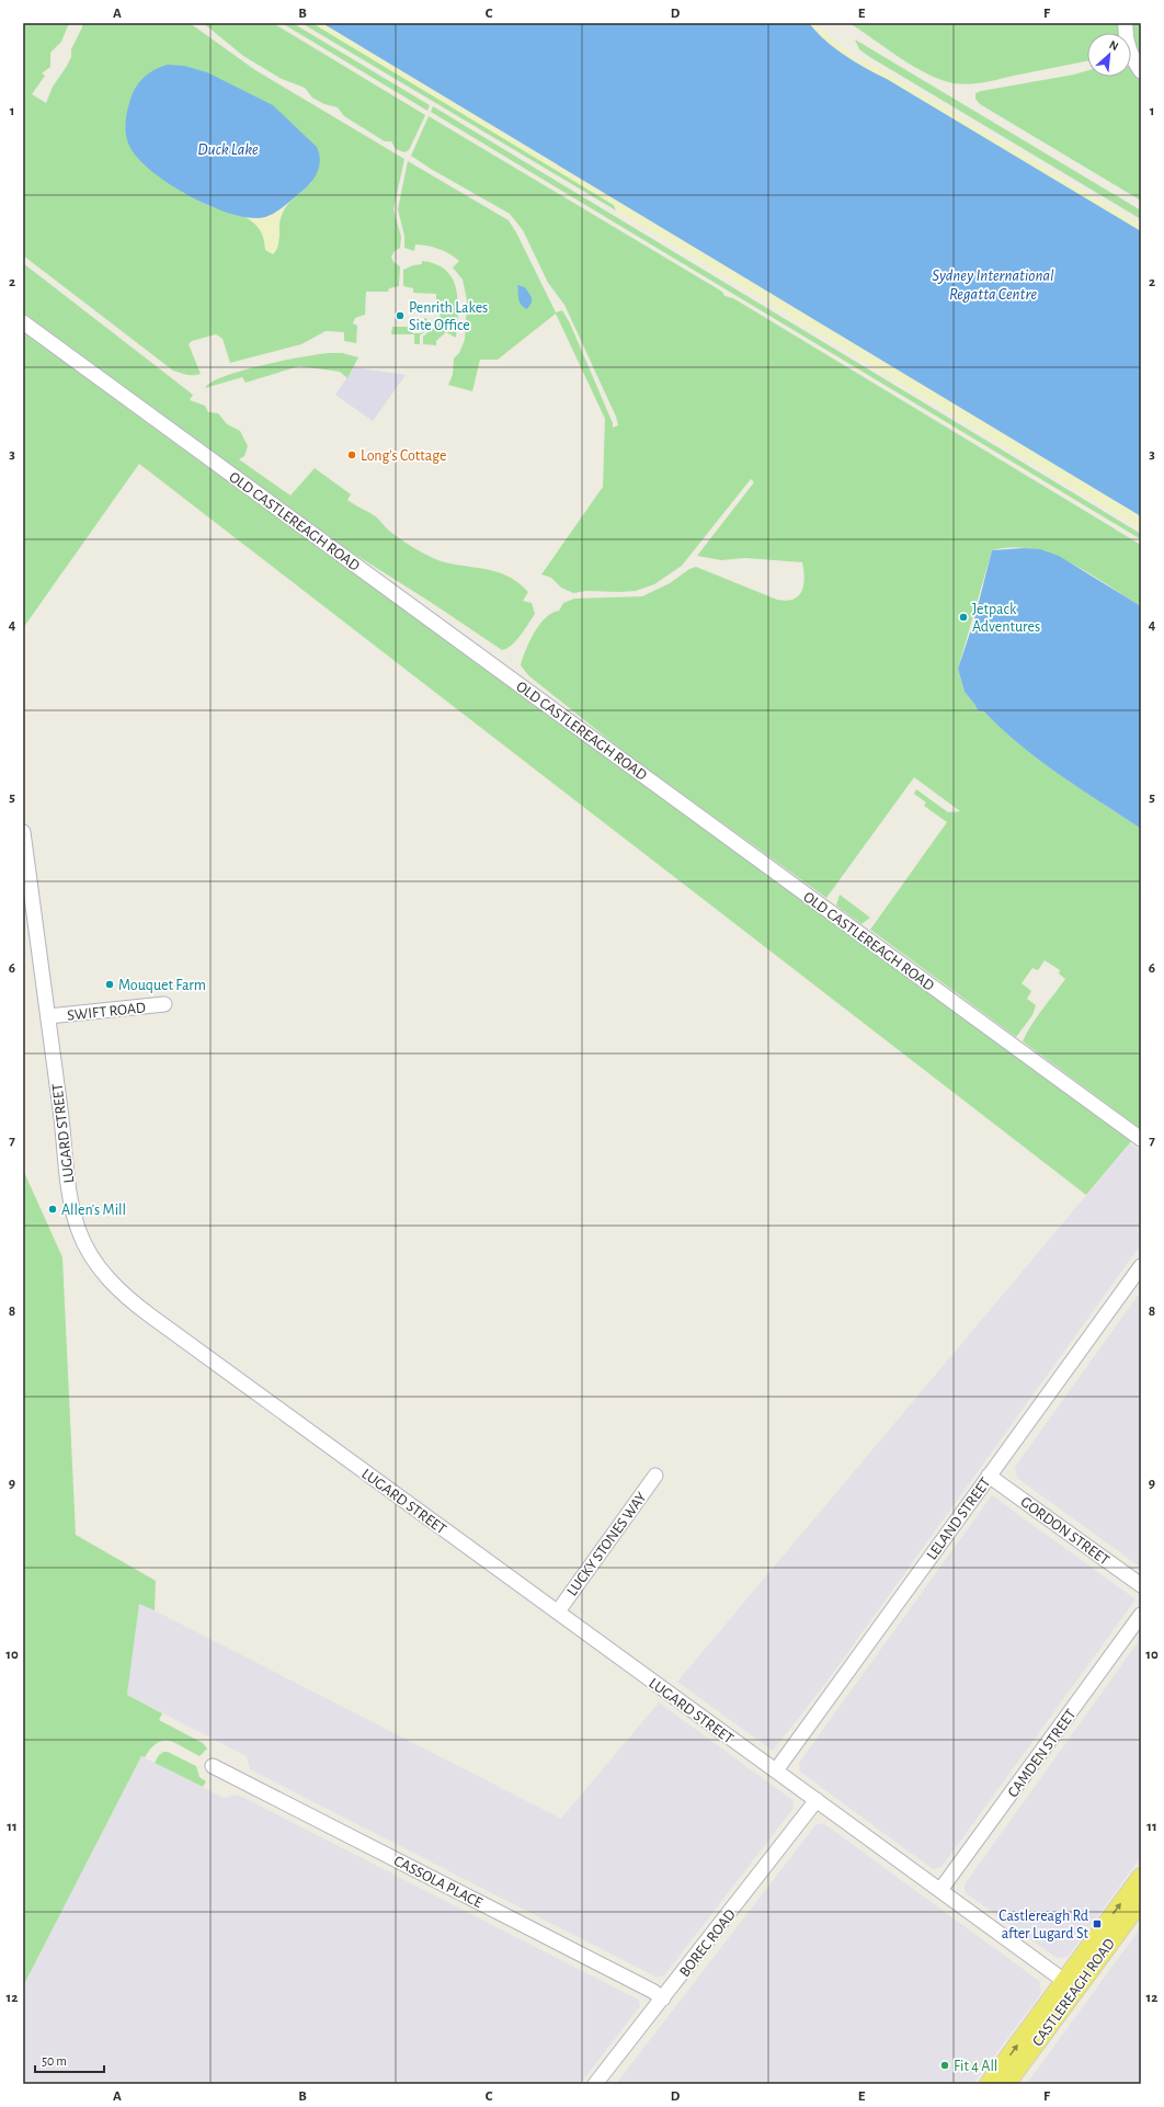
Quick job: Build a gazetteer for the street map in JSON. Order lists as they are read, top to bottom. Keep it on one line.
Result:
{"streets":{"main road":["CASTLEREAGH ROAD"],"street":["OLD CASTLEREAGH ROAD","SWIFT ROAD","LUGARD STREET","LELAND STREET","GORDON STREET","LUCKY STONES WAY","CAMDEN STREET","CASSOLA PLACE","BOREC ROAD"]},"crossings":[["SWIFT ROAD","LUGARD STREET"],["LUGARD STREET","LELAND STREET"],["LUGARD STREET","LUCKY STONES WAY"],["LUGARD STREET","CAMDEN STREET"],["LUGARD STREET","BOREC ROAD"],["LUGARD STREET","CASTLEREAGH ROAD"],["LELAND STREET","GORDON STREET"],["CASSOLA PLACE","BOREC ROAD"]],"water":["Duck Lake","Sydney International Regatta Centre"],"places":{"other":["Penrith Lakes Site Office","Long's Cottage","Jetpack Adventures","Mouquet Farm","Allen's Mill","Fit 4 All"],"transit":["Castlereagh Rd after Lugard St"]},"scale_bar":"50 m","north":"top right","grid":{"columns":["A","B","C","D","E","F"],"rows":["1","2","3","4","5","6","7","8","9","10","11","12"]}}
